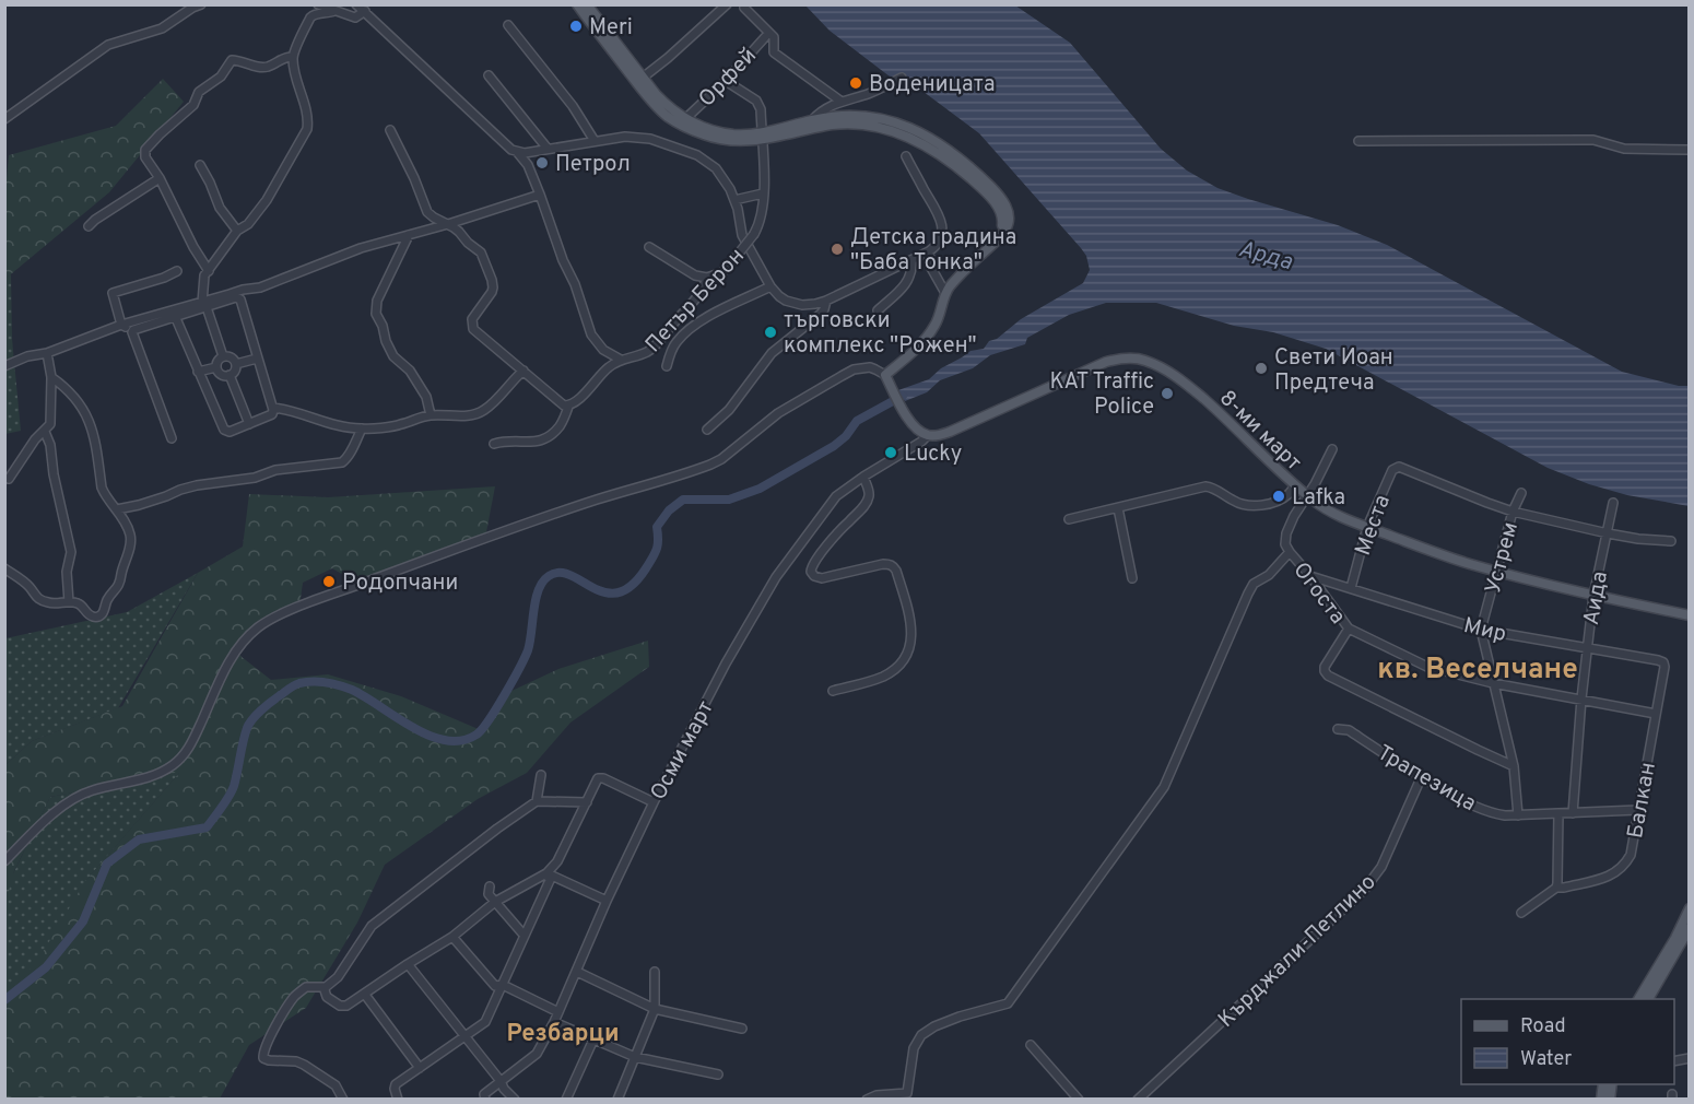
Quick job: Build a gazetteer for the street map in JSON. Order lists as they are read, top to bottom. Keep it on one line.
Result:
{"streets":{"main road":["8-ми март"],"street":["Орфей","Петър Берон","Места","Устрем","Огоста","Аида","Мир","Осми март","Трапезица","Балкан","Кърджали-Петлино"]},"crossings":[["Орфей","Петър Берон"],["8-ми март","Места"],["8-ми март","Устрем"],["8-ми март","Огоста"],["8-ми март","Аида"],["8-ми март","Осми март"],["Места","Устрем"],["Места","Мир"],["Устрем","Огоста"],["Устрем","Мир"],["Устрем","Трапезица"],["Огоста","Мир"],["Аида","Мир"],["Аида","Трапезица"],["Мир","Балкан"],["Трапезица","Балкан"],["Трапезица","Кърджали-Петлино"]],"districts":["кв. Веселчане","Резбарци"],"water":["Арда"],"places":["Meri","Воденицата","Петрол","Детска градина \"Баба Тонка\"","търговски комплекс \"Рожен\"","Свети Иоан Предтеча","KAT Traffic Police","Lucky","Lafka","Родопчани"],"legend":["Road","Water"]}
